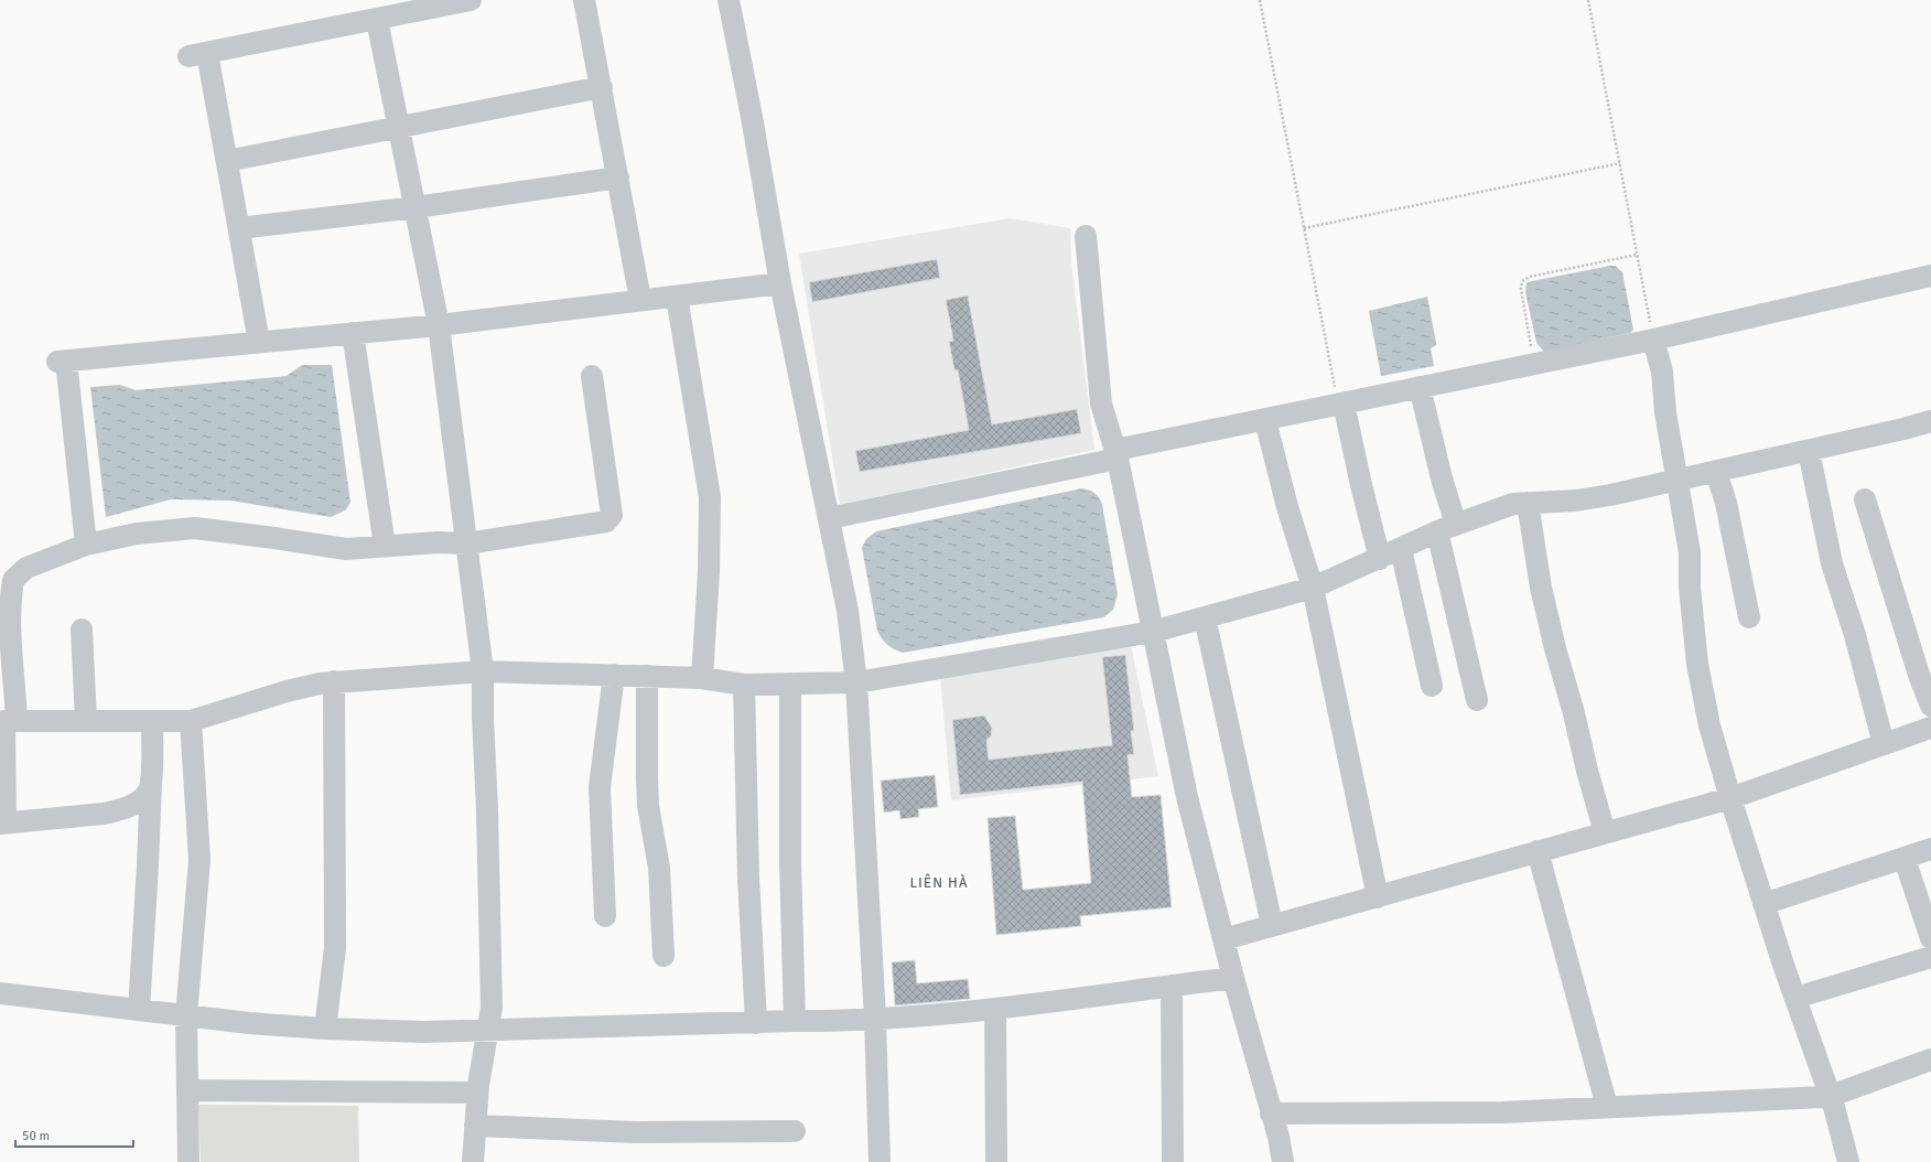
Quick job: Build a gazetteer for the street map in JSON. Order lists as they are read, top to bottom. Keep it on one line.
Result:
{"districts":["LIÊN HÀ"],"scale_bar":"50 m"}
